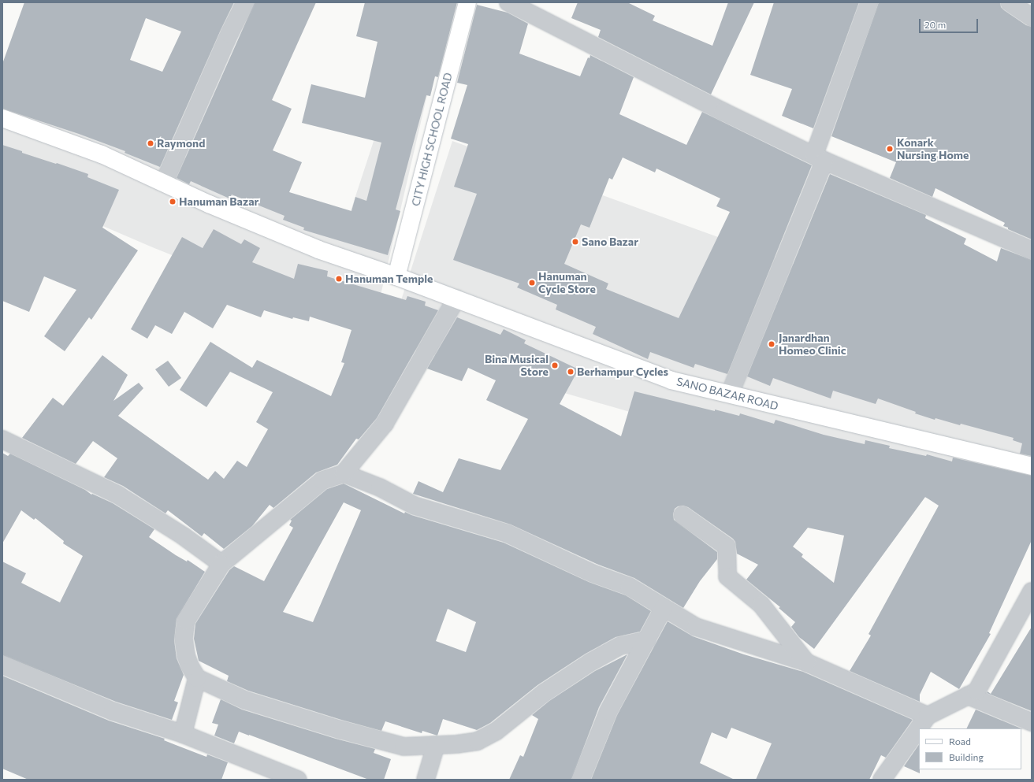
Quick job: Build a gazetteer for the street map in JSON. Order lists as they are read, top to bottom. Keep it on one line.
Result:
{"streets":{"street":["CITY HIGH SCHOOL ROAD","SANO BAZAR ROAD"]},"crossings":[["CITY HIGH SCHOOL ROAD","SANO BAZAR ROAD"]],"places":["Raymond","Konark Nursing Home","Hanuman Bazar","Sano Bazar","Hanuman Temple","Hanuman Cycle Store","Janardhan Homeo Clinic","Bina Musical Store","Berhampur Cycles"],"legend":["Road","Building"],"scale_bar":"20 m"}
